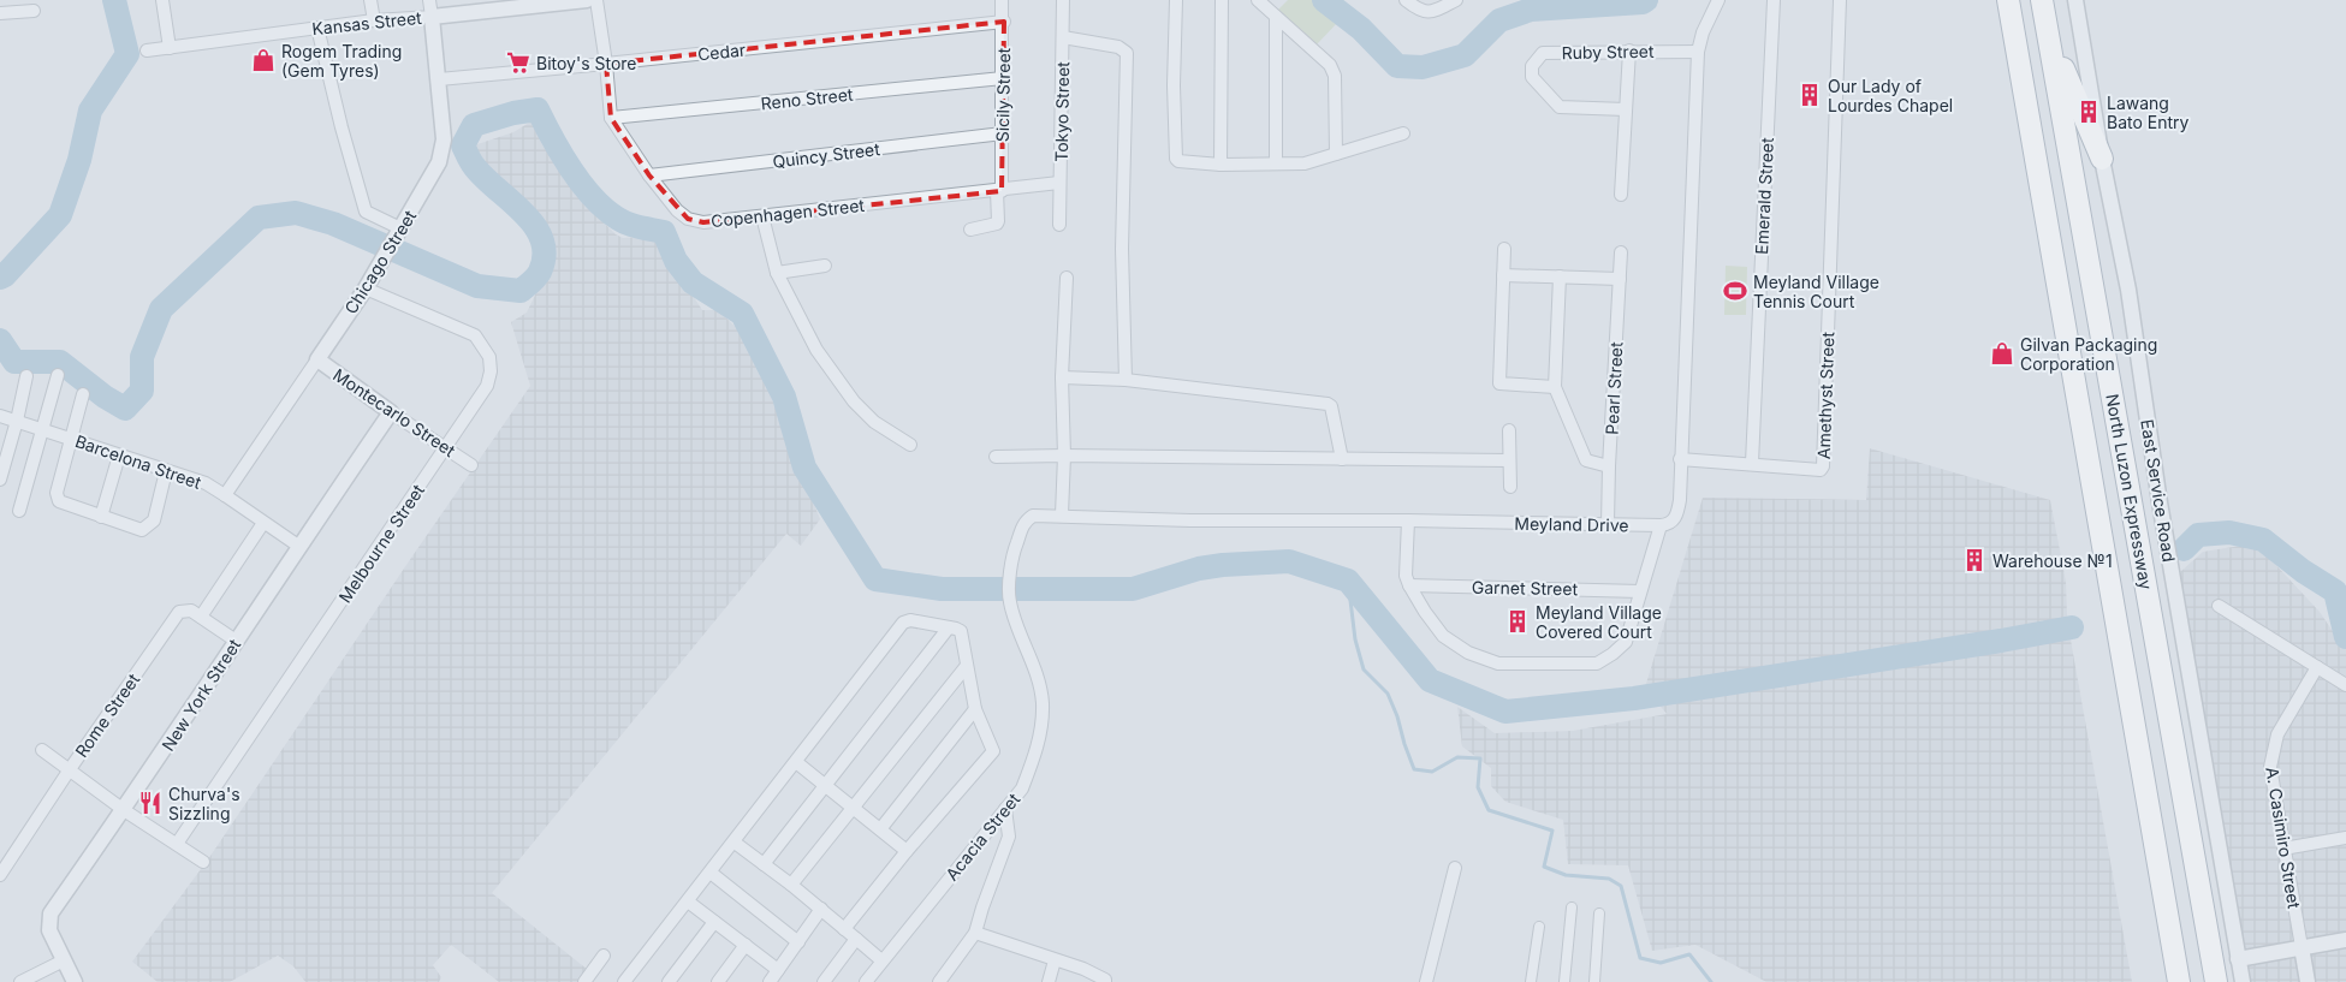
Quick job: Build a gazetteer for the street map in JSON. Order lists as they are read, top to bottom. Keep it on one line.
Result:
{"streets":{"highway":["North Luzon Expressway"],"street":["Kansas Street","Cedar","Ruby Street","Sicily Street","Reno Street","Tokyo Street","Quincy Street","Emerald Street","Copenhagen Street","Chicago Street","Pearl Street","Amethyst Street","Montecarlo Street","Barcelona Street","East Service Road","Meyland Drive","Melbourne Street","Garnet Street","New York Street","Rome Street","Acacia Street","A. Casimiro Street"]},"crossings":[["Kansas Street","Chicago Street"],["Cedar","Sicily Street"],["Cedar","Copenhagen Street"],["Cedar","Chicago Street"],["Sicily Street","Reno Street"],["Sicily Street","Quincy Street"],["Sicily Street","Copenhagen Street"],["Reno Street","Copenhagen Street"],["Tokyo Street","Copenhagen Street"],["Quincy Street","Copenhagen Street"],["Emerald Street","Amethyst Street"],["Chicago Street","Montecarlo Street"],["Chicago Street","Barcelona Street"],["Chicago Street","Melbourne Street"],["Pearl Street","Meyland Drive"],["Montecarlo Street","Melbourne Street"],["Montecarlo Street","New York Street"],["Barcelona Street","New York Street"],["Meyland Drive","Acacia Street"]],"places":{"shop":["Rogem Trading (Gem Tyres)","Gilvan Packaging Corporation"],"supermarket":["Bitoy's Store"],"building":["Our Lady of Lourdes Chapel","Lawang Bato Entry","Warehouse №1","Meyland Village Covered Court"],"sports":["Meyland Village Tennis Court"],"restaurant":["Churva's Sizzling"]}}
